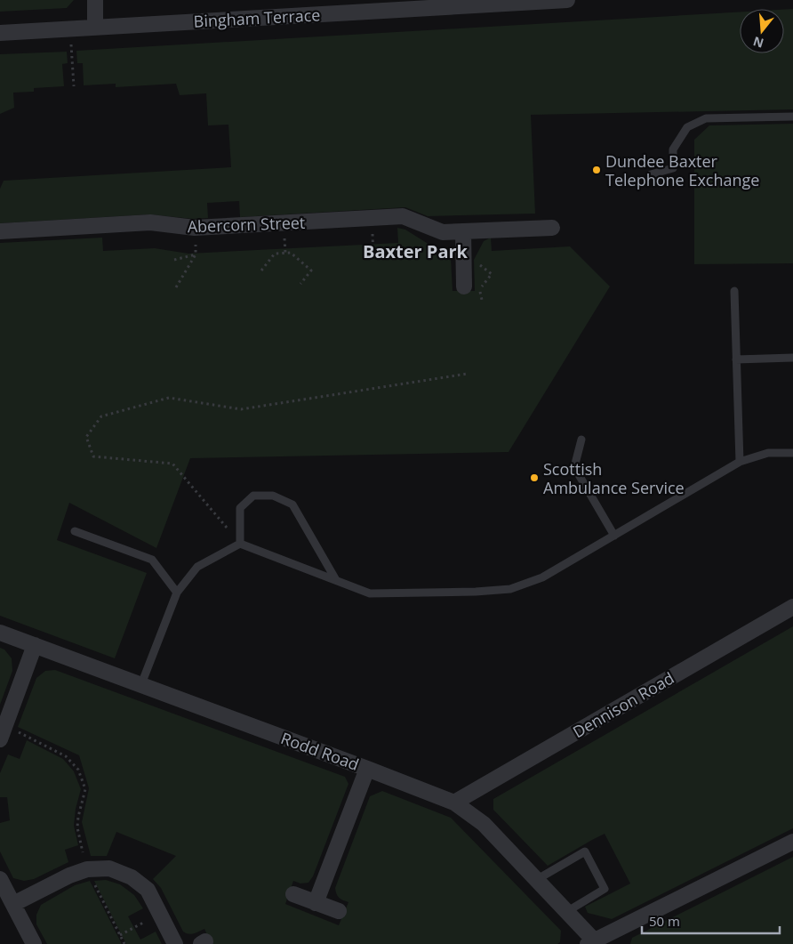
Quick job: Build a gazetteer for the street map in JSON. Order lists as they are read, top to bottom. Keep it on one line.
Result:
{"streets":{"street":["Bingham Terrace","Abercorn Street","Dennison Road","Rodd Road"]},"crossings":[["Dennison Road","Rodd Road"]],"districts":["Baxter Park"],"places":["Dundee Baxter Telephone Exchange","Scottish Ambulance Service"],"scale_bar":"50 m","north":"bottom"}
